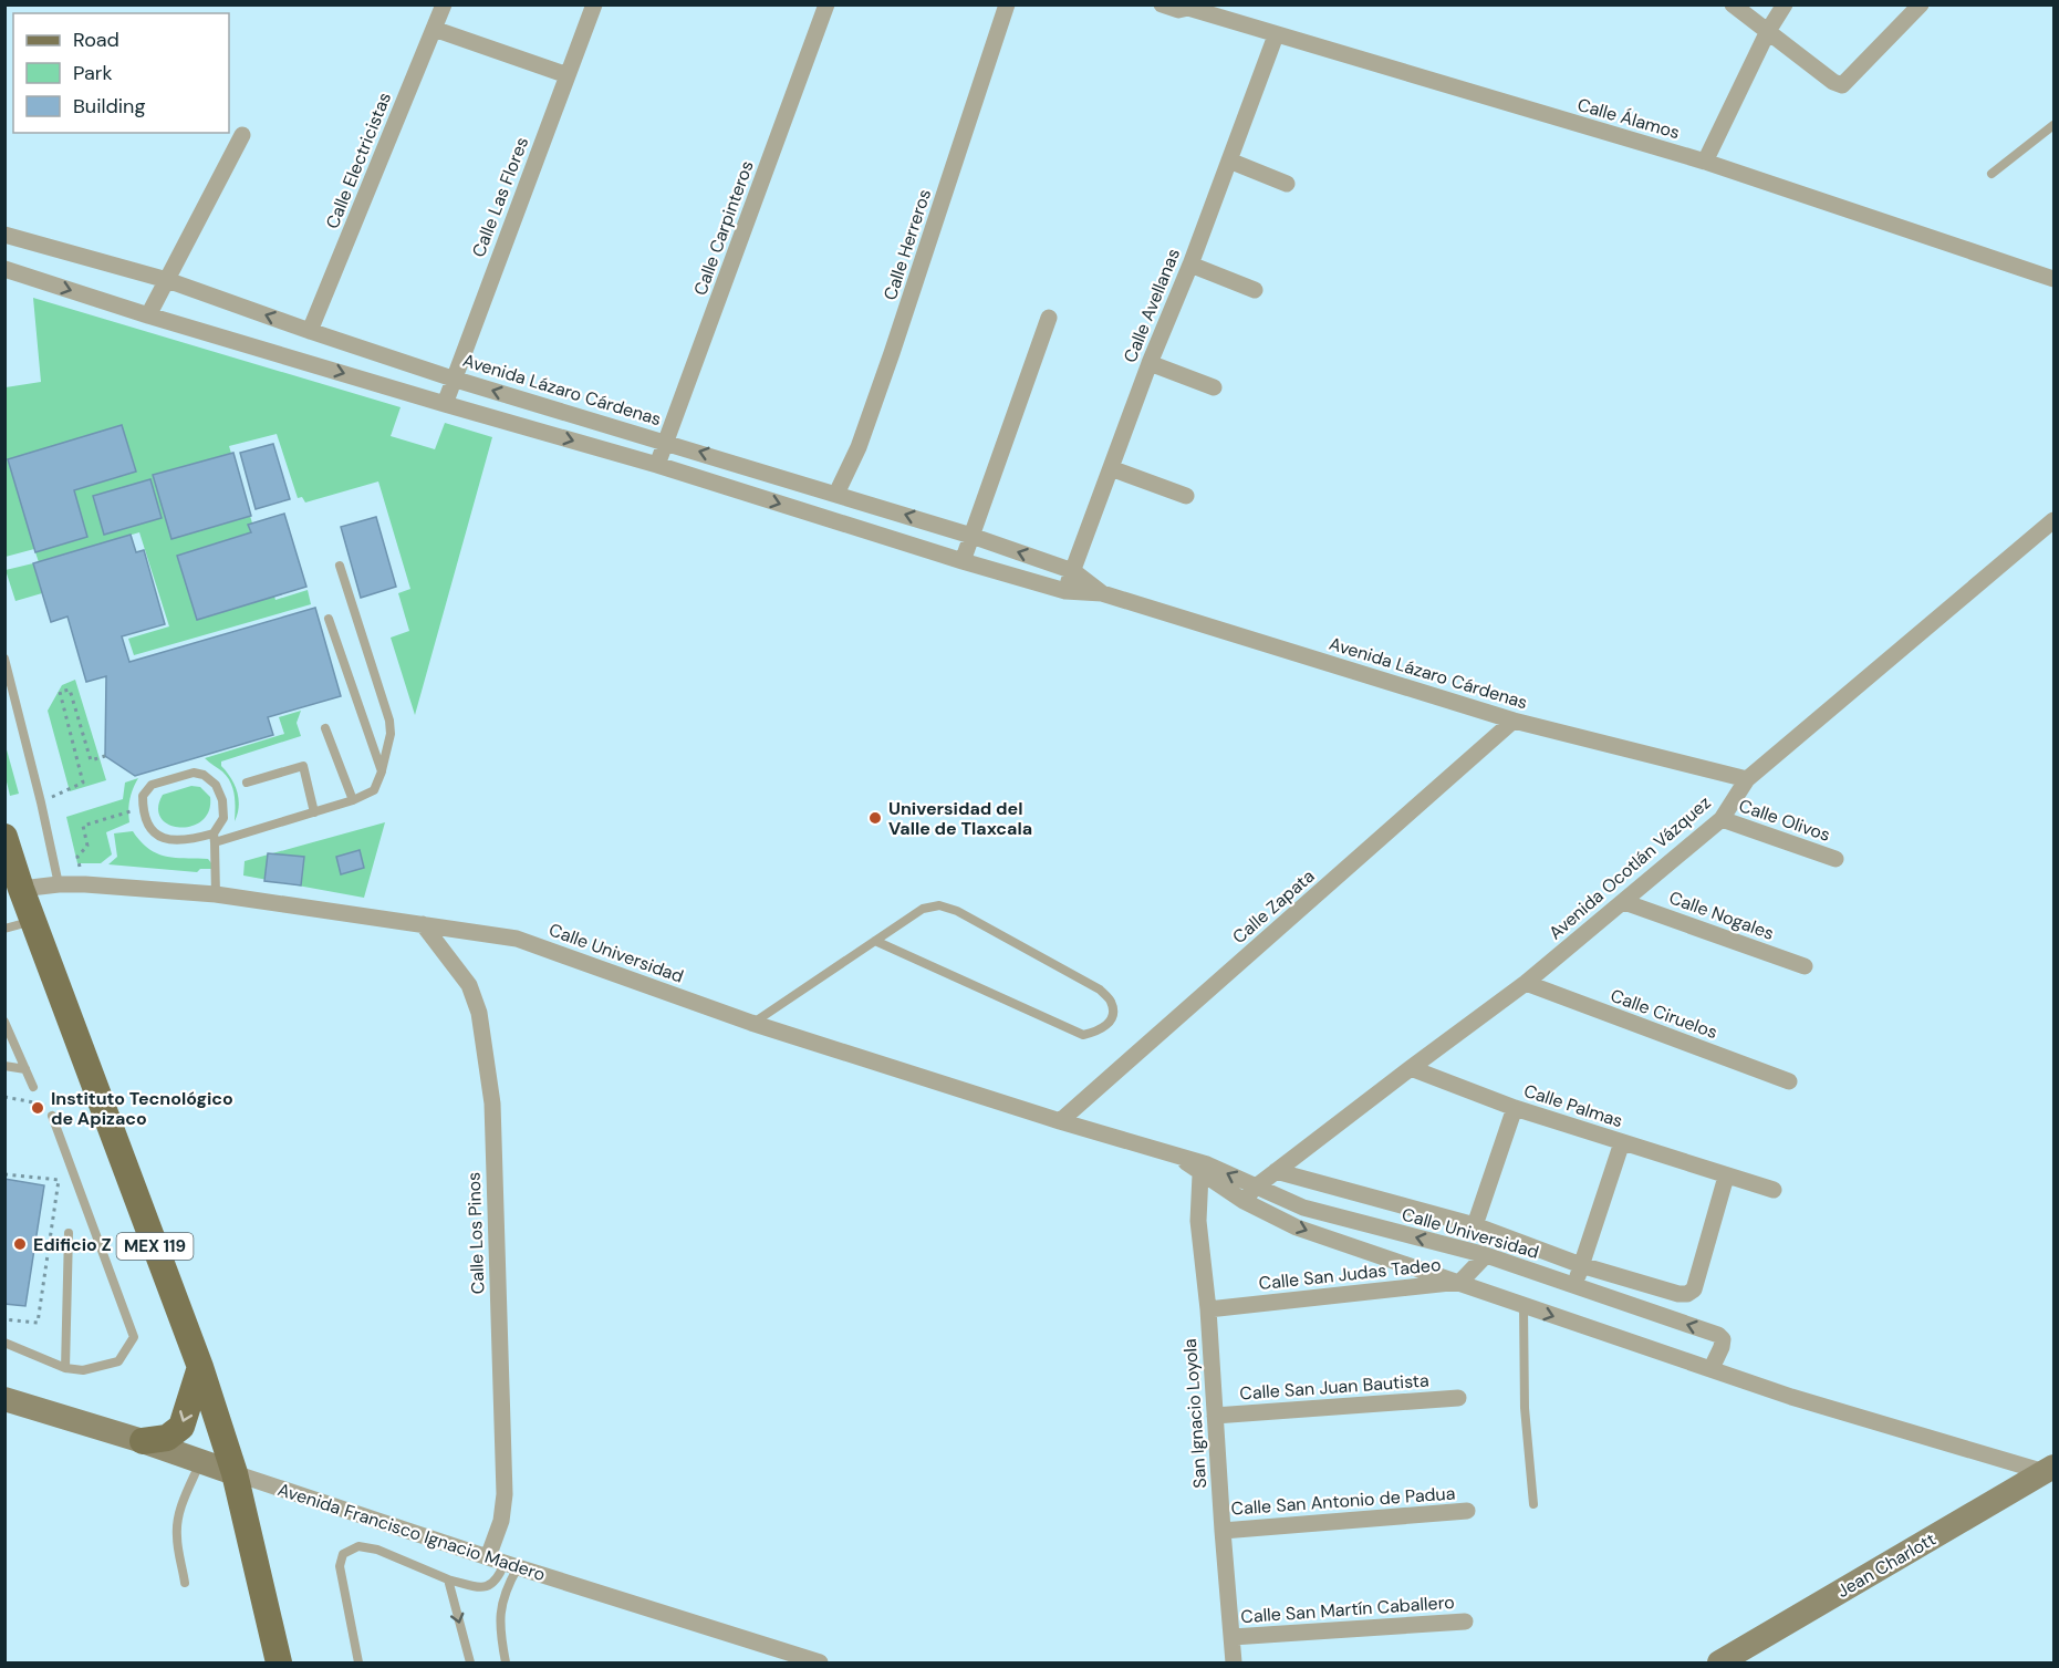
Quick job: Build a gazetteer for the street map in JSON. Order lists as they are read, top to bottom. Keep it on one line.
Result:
{"streets":{"main road":["MEX 119"],"street":["Calle Álamos","Calle Electricistas","Calle Las Flores","Calle Carpinteros","Calle Herreros","Calle Avellanas","Avenida Lázaro Cárdenas","Calle Olivos","Avenida Ocotlán Vázquez","Calle Zapata","Calle Nogales","Calle Universidad","Calle Ciruelos","Calle Palmas","Calle Los Pinos","Calle San Judas Tadeo","Calle San Juan Bautista","San Ignacio Loyola","Calle San Antonio de Padua","Avenida Francisco Ignacio Madero","Jean Charlott","Calle San Martín Caballero"]},"crossings":[["Calle Álamos","Calle Avellanas"],["Calle Electricistas","Avenida Lázaro Cárdenas"],["Calle Las Flores","Avenida Lázaro Cárdenas"],["Calle Carpinteros","Avenida Lázaro Cárdenas"],["Calle Herreros","Avenida Lázaro Cárdenas"],["Calle Avellanas","Avenida Lázaro Cárdenas"],["Avenida Lázaro Cárdenas","Avenida Ocotlán Vázquez"],["Avenida Lázaro Cárdenas","Calle Zapata"],["Calle Olivos","Avenida Ocotlán Vázquez"],["Avenida Ocotlán Vázquez","Calle Nogales"],["Avenida Ocotlán Vázquez","Calle Universidad"],["Avenida Ocotlán Vázquez","Calle Ciruelos"],["Avenida Ocotlán Vázquez","Calle Palmas"],["Calle Zapata","Calle Universidad"],["Calle Universidad","Calle Los Pinos"],["Calle Universidad","MEX 119"],["Calle Universidad","Calle San Judas Tadeo"],["Calle Universidad","San Ignacio Loyola"],["Calle Universidad","Jean Charlott"],["Calle Los Pinos","Avenida Francisco Ignacio Madero"],["MEX 119","Avenida Francisco Ignacio Madero"],["Calle San Judas Tadeo","San Ignacio Loyola"],["Calle San Juan Bautista","San Ignacio Loyola"],["San Ignacio Loyola","Calle San Antonio de Padua"],["San Ignacio Loyola","Calle San Martín Caballero"]],"places":["Universidad del Valle de Tlaxcala","Instituto Tecnológico de Apizaco","Edificio Z"],"legend":["Road","Park","Building"]}
